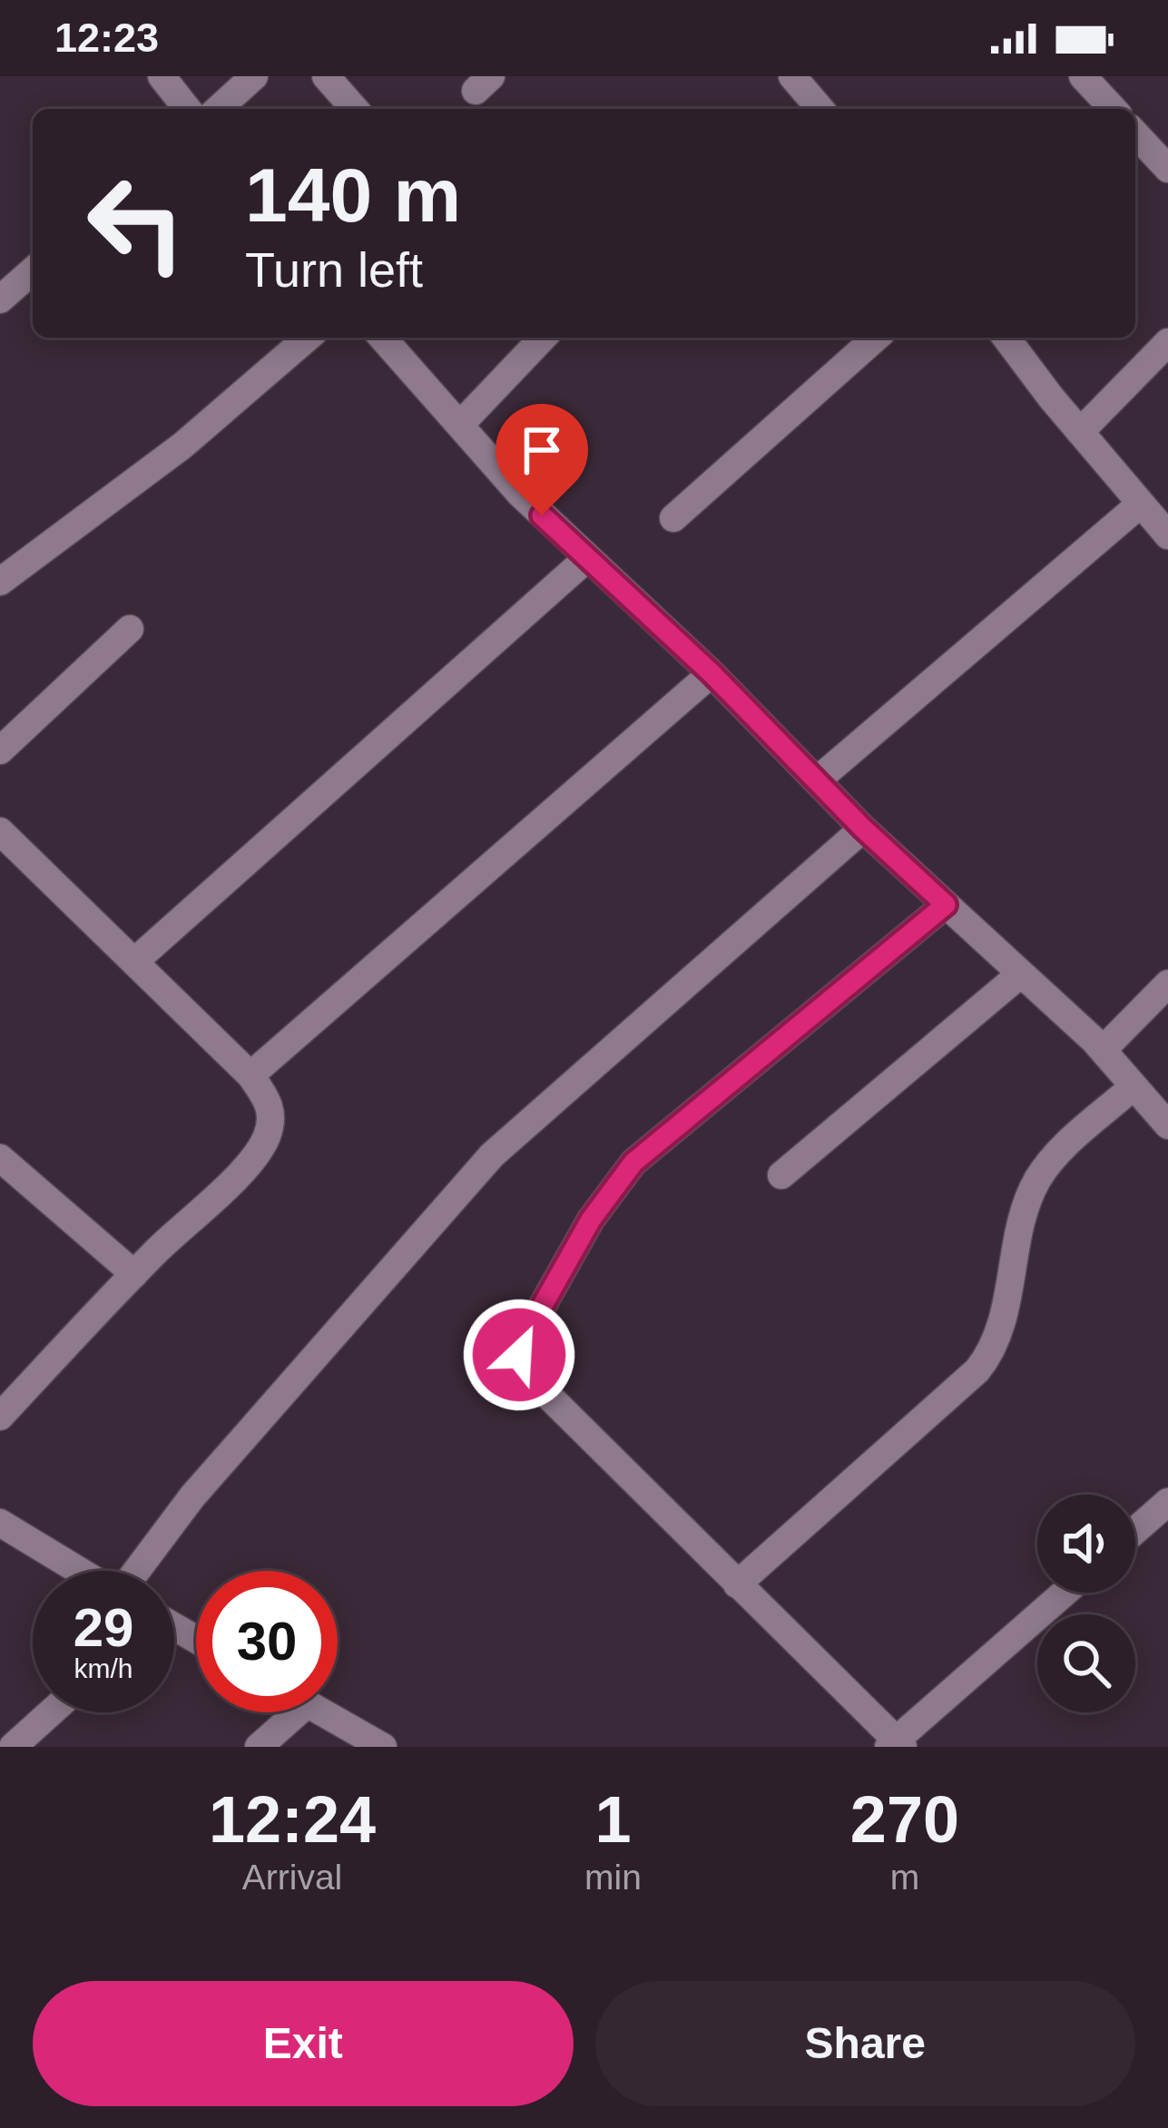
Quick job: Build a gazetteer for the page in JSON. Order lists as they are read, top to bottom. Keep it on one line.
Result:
{"page":{"status":"12:23","turn":["140 m","Turn left"],"speed":"29 km/h","limit":"30","eta":["12:24","Arrival","1","min","270","m"],"buttons":["Exit","Share"]}}
